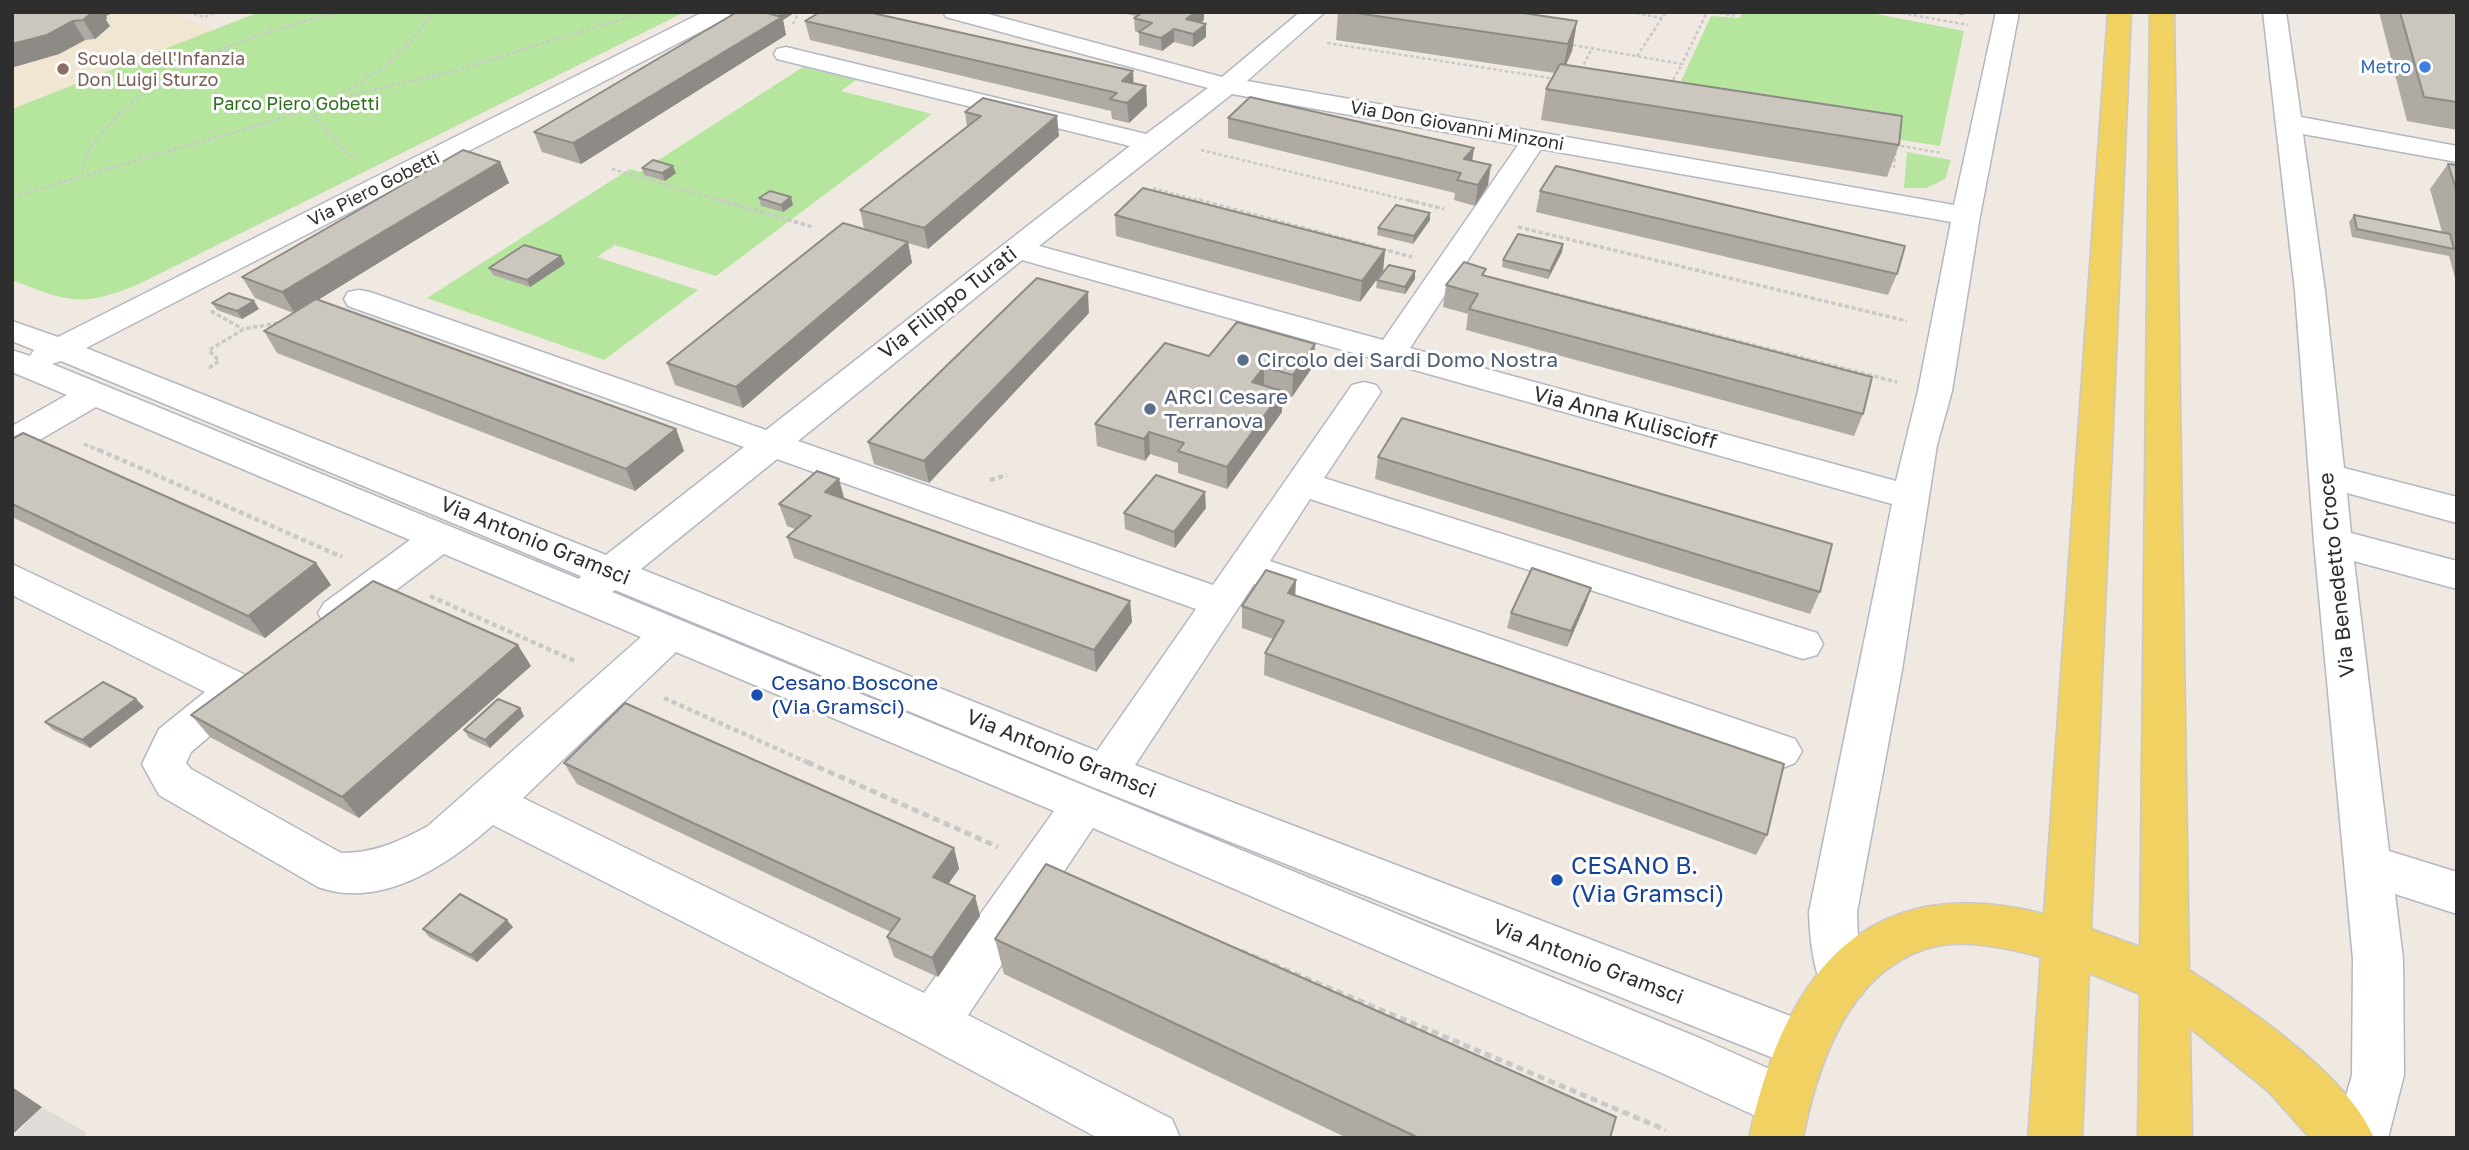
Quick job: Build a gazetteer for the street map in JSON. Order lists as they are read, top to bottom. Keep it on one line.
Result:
{"streets":{"street":["Via Don Giovanni Minzoni","Via Piero Gobetti","Via Filippo Turati","Via Anna Kuliscioff","Via Antonio Gramsci","Via Benedetto Croce"]},"crossings":[["Via Don Giovanni Minzoni","Via Filippo Turati"],["Via Piero Gobetti","Via Antonio Gramsci"],["Via Filippo Turati","Via Anna Kuliscioff"],["Via Filippo Turati","Via Antonio Gramsci"]],"parks":["Parco Piero Gobetti"],"places":["Metro","Scuola dell'Infanzia Don Luigi Sturzo","Circolo dei Sardi Domo Nostra","ARCI Cesare Terranova","Cesano Boscone (Via Gramsci)","CESANO B. (Via Gramsci)"]}
